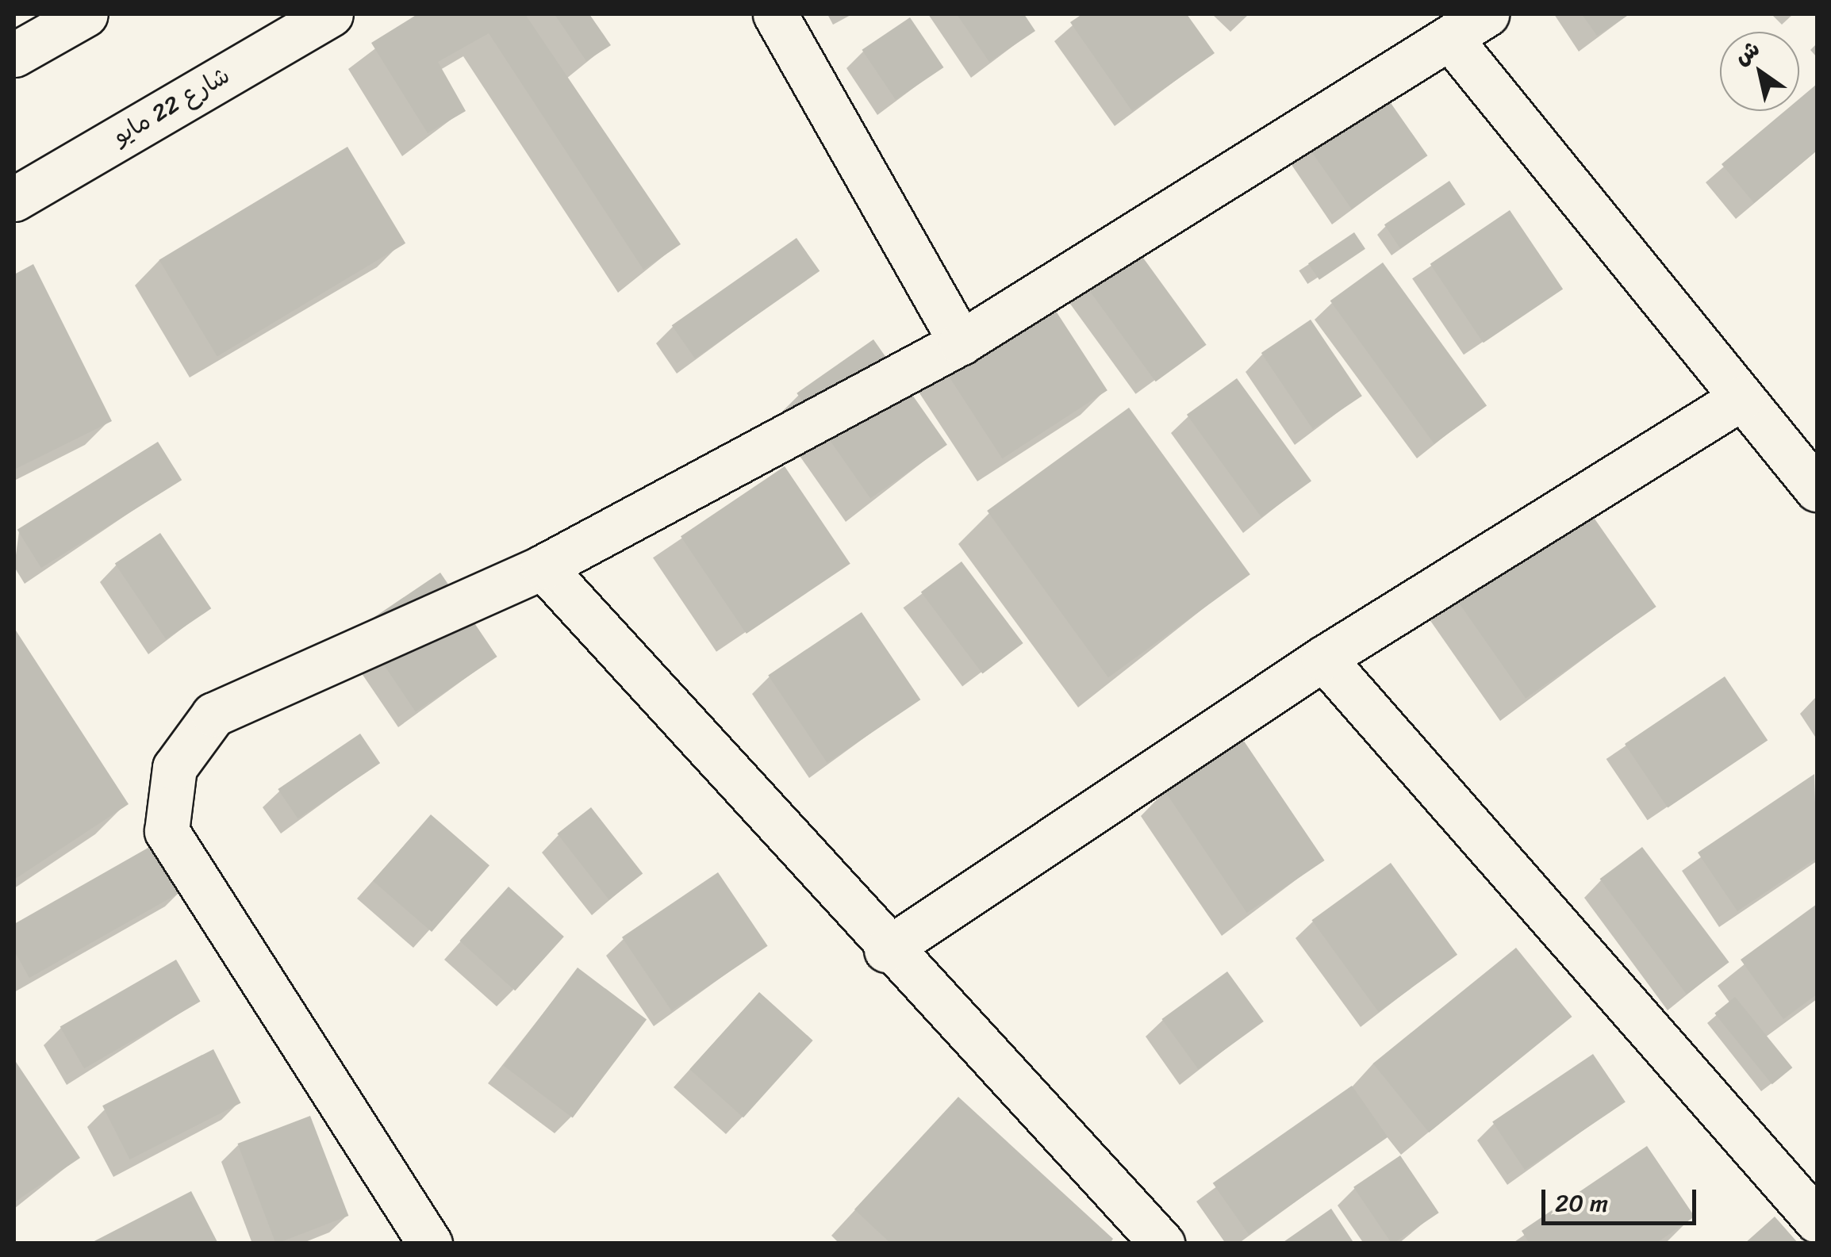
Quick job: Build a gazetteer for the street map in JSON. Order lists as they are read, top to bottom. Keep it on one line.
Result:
{"streets":{"street":["شارع 22 مايو"]},"scale_bar":"20 m","north":"top left"}
